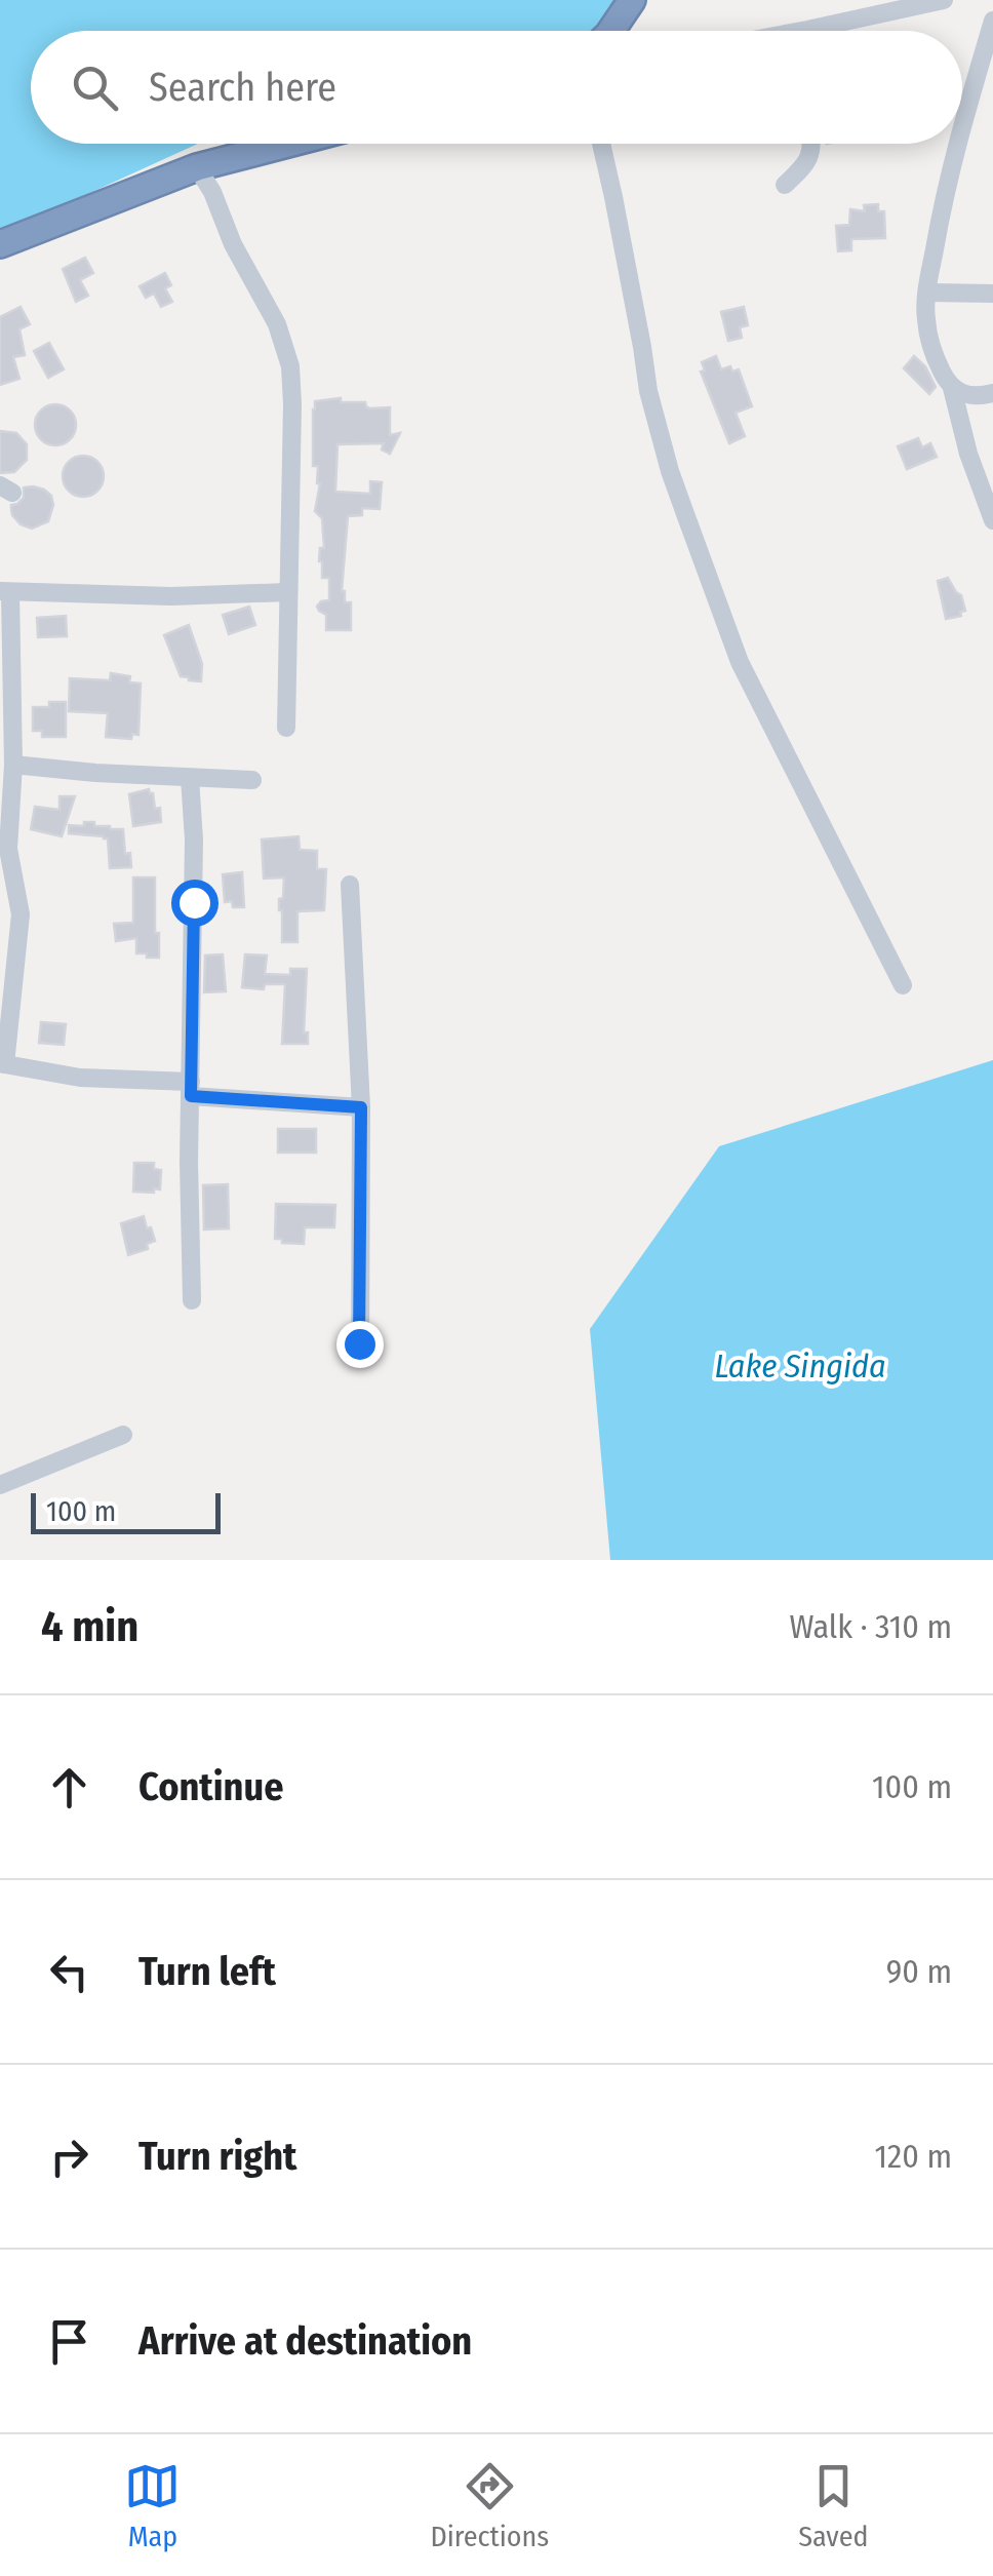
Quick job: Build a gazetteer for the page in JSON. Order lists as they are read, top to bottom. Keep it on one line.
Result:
{"water":["Lake Singida"],"scale_bar":"100 m","page":{"search":"Search here","scale":"100 m","heading":["4 min","Walk · 310 m"],"list":[["Continue","100 m"],["Turn left","90 m"],["Turn right","120 m"],"Arrive at destination"],"nav":["Map","Directions","Saved"]}}
